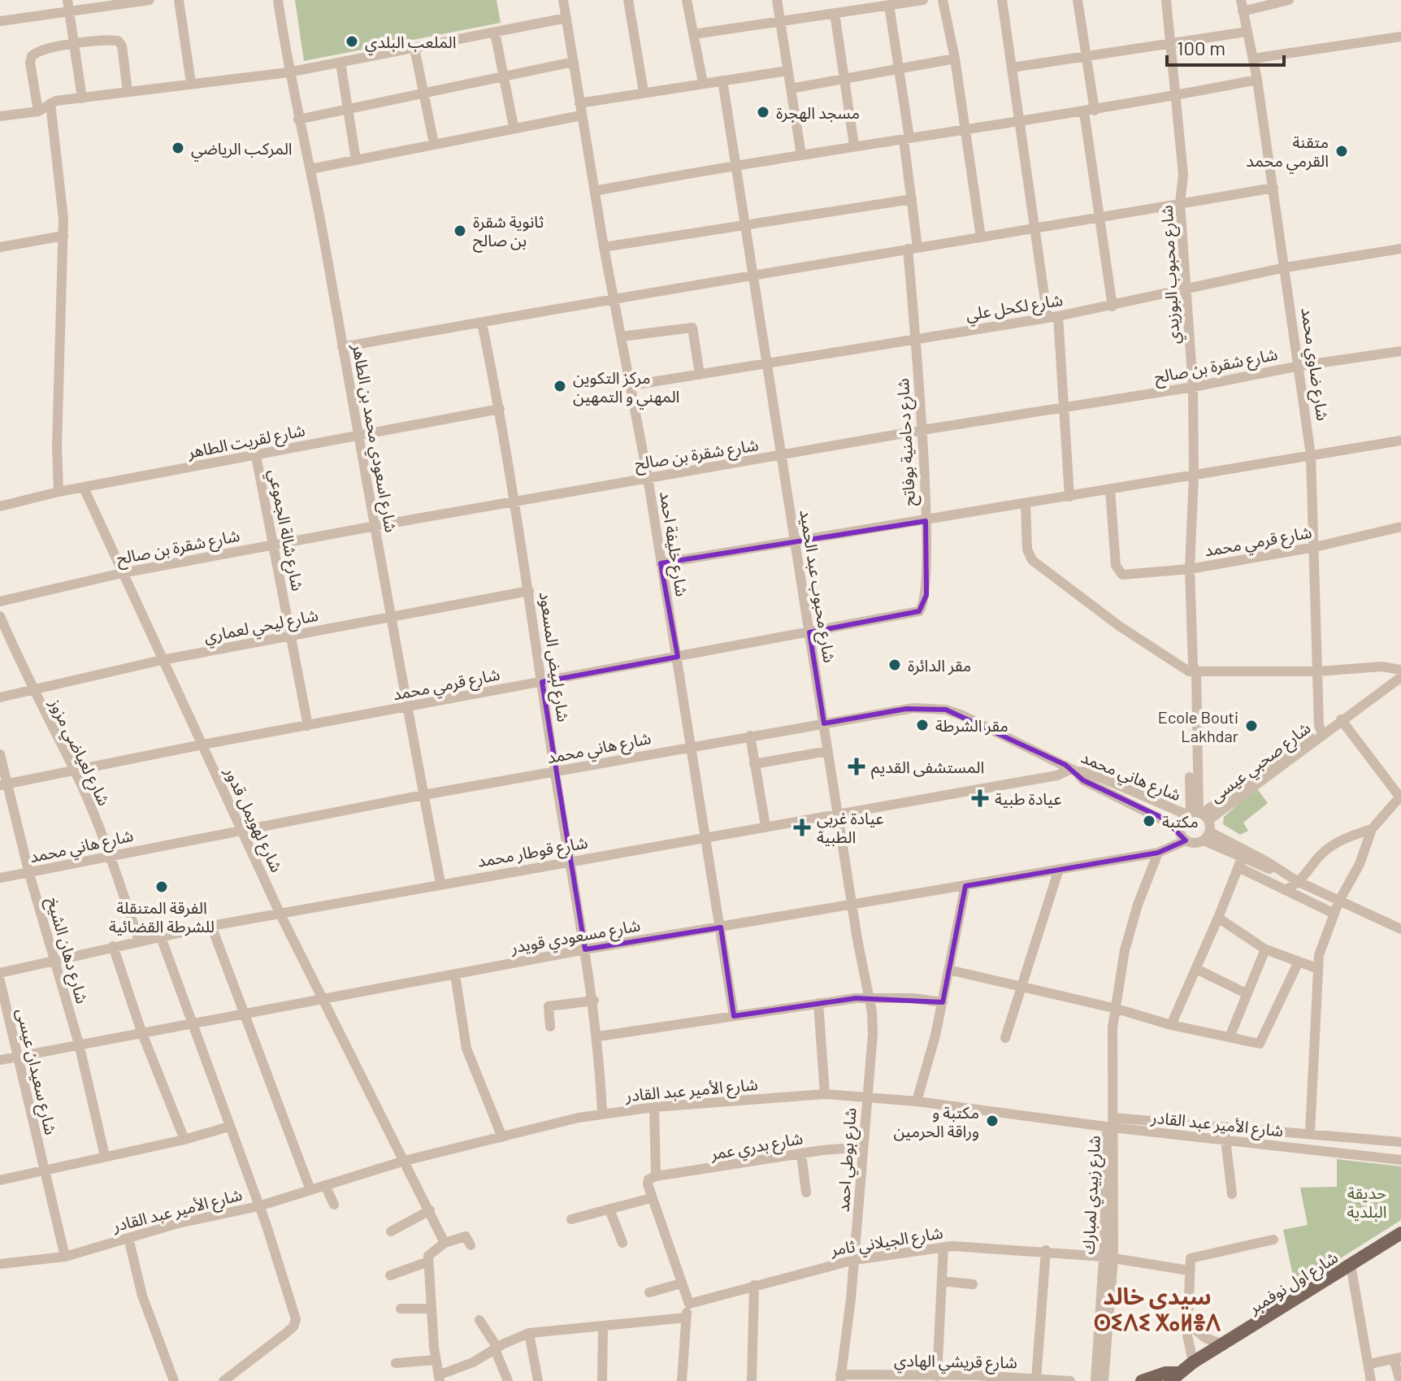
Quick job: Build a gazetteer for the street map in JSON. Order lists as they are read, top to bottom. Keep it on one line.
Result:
{"streets":{"main road":["شارع اول نوفمبر"],"street":["شارع محبوب البوزيدي","شارع لكحل علي","شارع ضاوي محمد","شارع شقرة بن صالح","شارع اسعودي محمد بن الطاهر","شارع لقريت الطاهر","شارع دحامنية بوفاتح","شارع شالة الجموعي","شارع قرمي محمد","شارع خليفة احمد","شارع محبوب عبد الحميد","شارع ليحي لعماري","شارع لبيض المسعود","شارع هاني محمد","شارع لعياضي مزوز","شارع صحبي عيسى","شارع لهويمل قدور","شارع قوطار محمد","شارع مسعودي قويدر","شارع دهان الشيخ","شارع سعيدان عيسى","شارع الأمير عبد القادر","شارع بدري عمر","شارع بوطي احمد","شارع زبيدي لمبارك","شارع الجيلاني ثامر","شارع قريشي الهادي"]},"crossings":[["شارع محبوب البوزيدي","شارع لكحل علي"],["شارع محبوب البوزيدي","شارع شقرة بن صالح"],["شارع محبوب البوزيدي","شارع قرمي محمد"],["شارع لكحل علي","شارع ضاوي محمد"],["شارع لكحل علي","شارع دحامنية بوفاتح"],["شارع لكحل علي","شارع خليفة احمد"],["شارع لكحل علي","شارع محبوب عبد الحميد"],["شارع ضاوي محمد","شارع شقرة بن صالح"],["شارع ضاوي محمد","شارع قرمي محمد"],["شارع ضاوي محمد","شارع صحبي عيسى"],["شارع شقرة بن صالح","شارع اسعودي محمد بن الطاهر"],["شارع شقرة بن صالح","شارع دحامنية بوفاتح"],["شارع شقرة بن صالح","شارع شالة الجموعي"],["شارع شقرة بن صالح","شارع خليفة احمد"],["شارع شقرة بن صالح","شارع محبوب عبد الحميد"],["شارع شقرة بن صالح","شارع لبيض المسعود"],["شارع شقرة بن صالح","شارع لهويمل قدور"],["شارع اسعودي محمد بن الطاهر","شارع لقريت الطاهر"],["شارع اسعودي محمد بن الطاهر","شارع قرمي محمد"],["شارع اسعودي محمد بن الطاهر","شارع ليحي لعماري"],["شارع اسعودي محمد بن الطاهر","شارع هاني محمد"],["شارع اسعودي محمد بن الطاهر","شارع قوطار محمد"],["شارع لقريت الطاهر","شارع شالة الجموعي"],["شارع لقريت الطاهر","شارع لبيض المسعود"],["شارع لقريت الطاهر","شارع لهويمل قدور"],["شارع دحامنية بوفاتح","شارع قرمي محمد"],["شارع شالة الجموعي","شارع قرمي محمد"],["شارع شالة الجموعي","شارع ليحي لعماري"],["شارع قرمي محمد","شارع خليفة احمد"],["شارع قرمي محمد","شارع محبوب عبد الحميد"],["شارع قرمي محمد","شارع لبيض المسعود"],["شارع قرمي محمد","شارع لعياضي مزوز"],["شارع قرمي محمد","شارع لهويمل قدور"],["شارع قرمي محمد","شارع دهان الشيخ"],["شارع خليفة احمد","شارع هاني محمد"],["شارع خليفة احمد","شارع قوطار محمد"],["شارع خليفة احمد","شارع مسعودي قويدر"],["شارع محبوب عبد الحميد","شارع هاني محمد"],["شارع محبوب عبد الحميد","شارع قوطار محمد"],["شارع محبوب عبد الحميد","شارع مسعودي قويدر"],["شارع محبوب عبد الحميد","شارع الأمير عبد القادر"],["شارع محبوب عبد الحميد","شارع بوطي احمد"],["شارع ليحي لعماري","شارع لبيض المسعود"],["شارع ليحي لعماري","شارع لعياضي مزوز"],["شارع ليحي لعماري","شارع لهويمل قدور"],["شارع لبيض المسعود","شارع هاني محمد"],["شارع لبيض المسعود","شارع قوطار محمد"],["شارع لبيض المسعود","شارع مسعودي قويدر"],["شارع لبيض المسعود","شارع الأمير عبد القادر"],["شارع هاني محمد","شارع لعياضي مزوز"],["شارع هاني محمد","شارع صحبي عيسى"],["شارع هاني محمد","شارع لهويمل قدور"],["شارع هاني محمد","شارع قوطار محمد"],["شارع هاني محمد","شارع دهان الشيخ"],["شارع لعياضي مزوز","شارع قوطار محمد"],["شارع لهويمل قدور","شارع قوطار محمد"],["شارع لهويمل قدور","شارع مسعودي قويدر"],["شارع لهويمل قدور","شارع الأمير عبد القادر"],["شارع قوطار محمد","شارع دهان الشيخ"],["شارع مسعودي قويدر","شارع دهان الشيخ"],["شارع مسعودي قويدر","شارع سعيدان عيسى"],["شارع مسعودي قويدر","شارع زبيدي لمبارك"],["شارع سعيدان عيسى","شارع الأمير عبد القادر"],["شارع الأمير عبد القادر","شارع بوطي احمد"],["شارع الأمير عبد القادر","شارع زبيدي لمبارك"],["شارع بدري عمر","شارع بوطي احمد"],["شارع بوطي احمد","شارع الجيلاني ثامر"],["شارع بوطي احمد","شارع قريشي الهادي"],["شارع زبيدي لمبارك","شارع الجيلاني ثامر"]],"districts":["سيدي خالد ⵙⵉⴷⵉ ⵅⴰⵍⴻⴷ"],"parks":["حديقة البلدية"],"places":{"other":["الملعب البلدي","مسجد الهجرة","المركب الرياضي","متقنة القرمي محمد","ثانوية شقرة بن صالح","مركز التكوين المهني و التمهين","مقر الدائرة","مقر الشرطة","Ecole Bouti Lakhdar","مكتبة","الفرقة المتنقلة للشرطة القضائية","مكتبة و وراقة الحرمين"],"health":["المستشفى القديم","عيادة طبية","عيادة غربي الطبية"]},"scale_bar":"100 m"}
